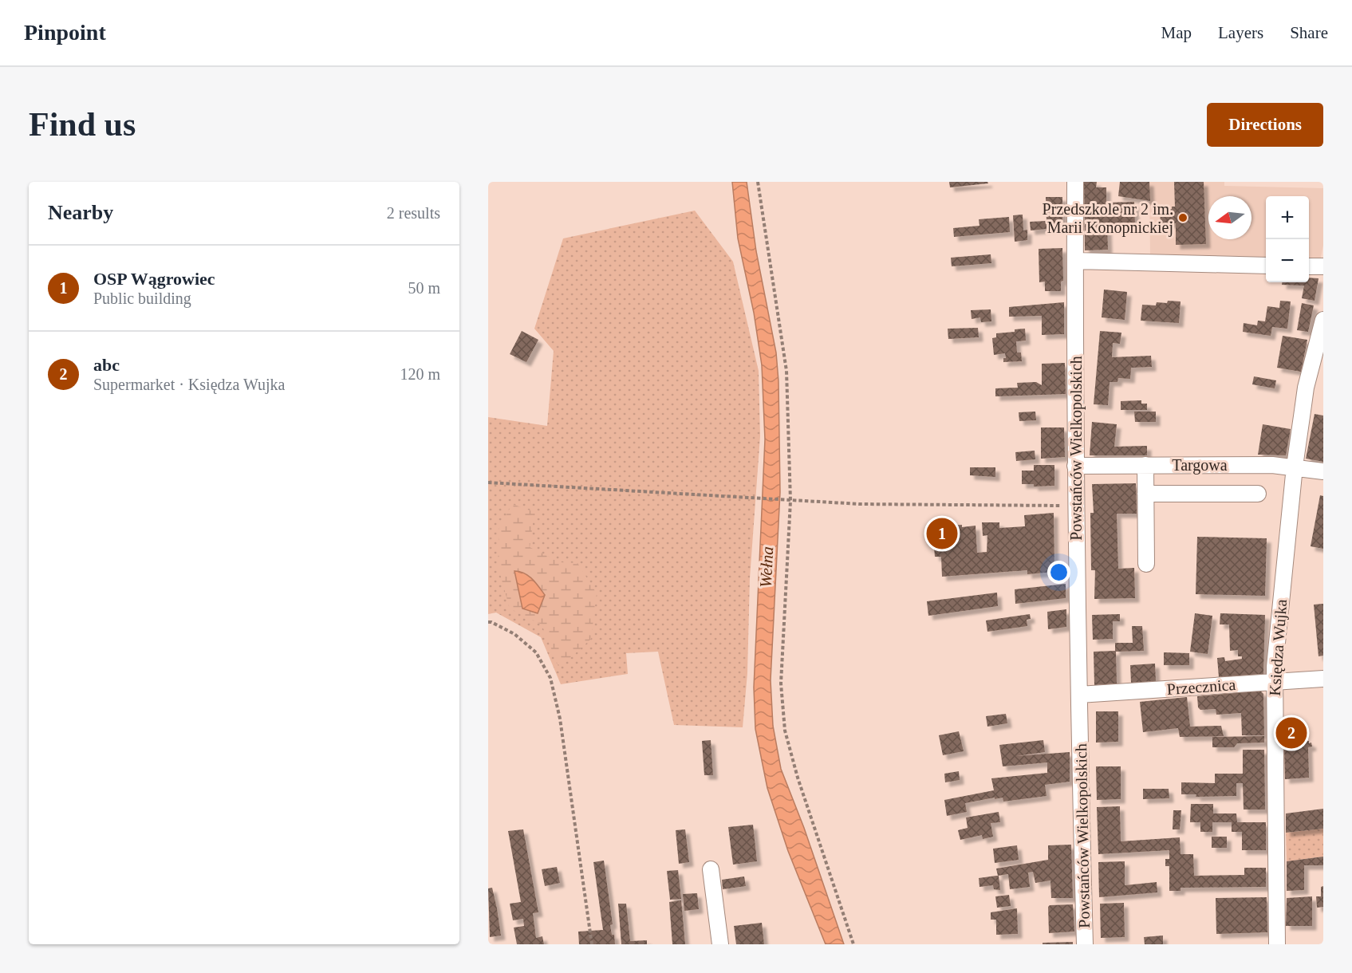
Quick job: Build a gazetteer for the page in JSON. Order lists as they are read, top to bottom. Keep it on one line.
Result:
{"streets":{"street":["Powstańców Wielkopolskich","Targowa","Księdza Wujka","Przecznica"]},"crossings":[["Powstańców Wielkopolskich","Targowa"],["Powstańców Wielkopolskich","Przecznica"],["Targowa","Księdza Wujka"],["Księdza Wujka","Przecznica"]],"water":["Wełna"],"places":["Przedszkole nr 2 im. Marii Konopnickiej"],"north":"left","page":{"header":"Pinpoint","nav":["Map","Layers","Share"],"buttons":"Directions","title":"Find us","heading":["Nearby","2 results"],"map_buttons":["+","−"],"list":[{"mark":"1","name":"OSP Wągrowiec","note":"Public building","value":"50 m"},{"mark":"2","name":"abc","note":"Supermarket · Księdza Wujka","value":"120 m"}],"pins":["1","2"]}}
